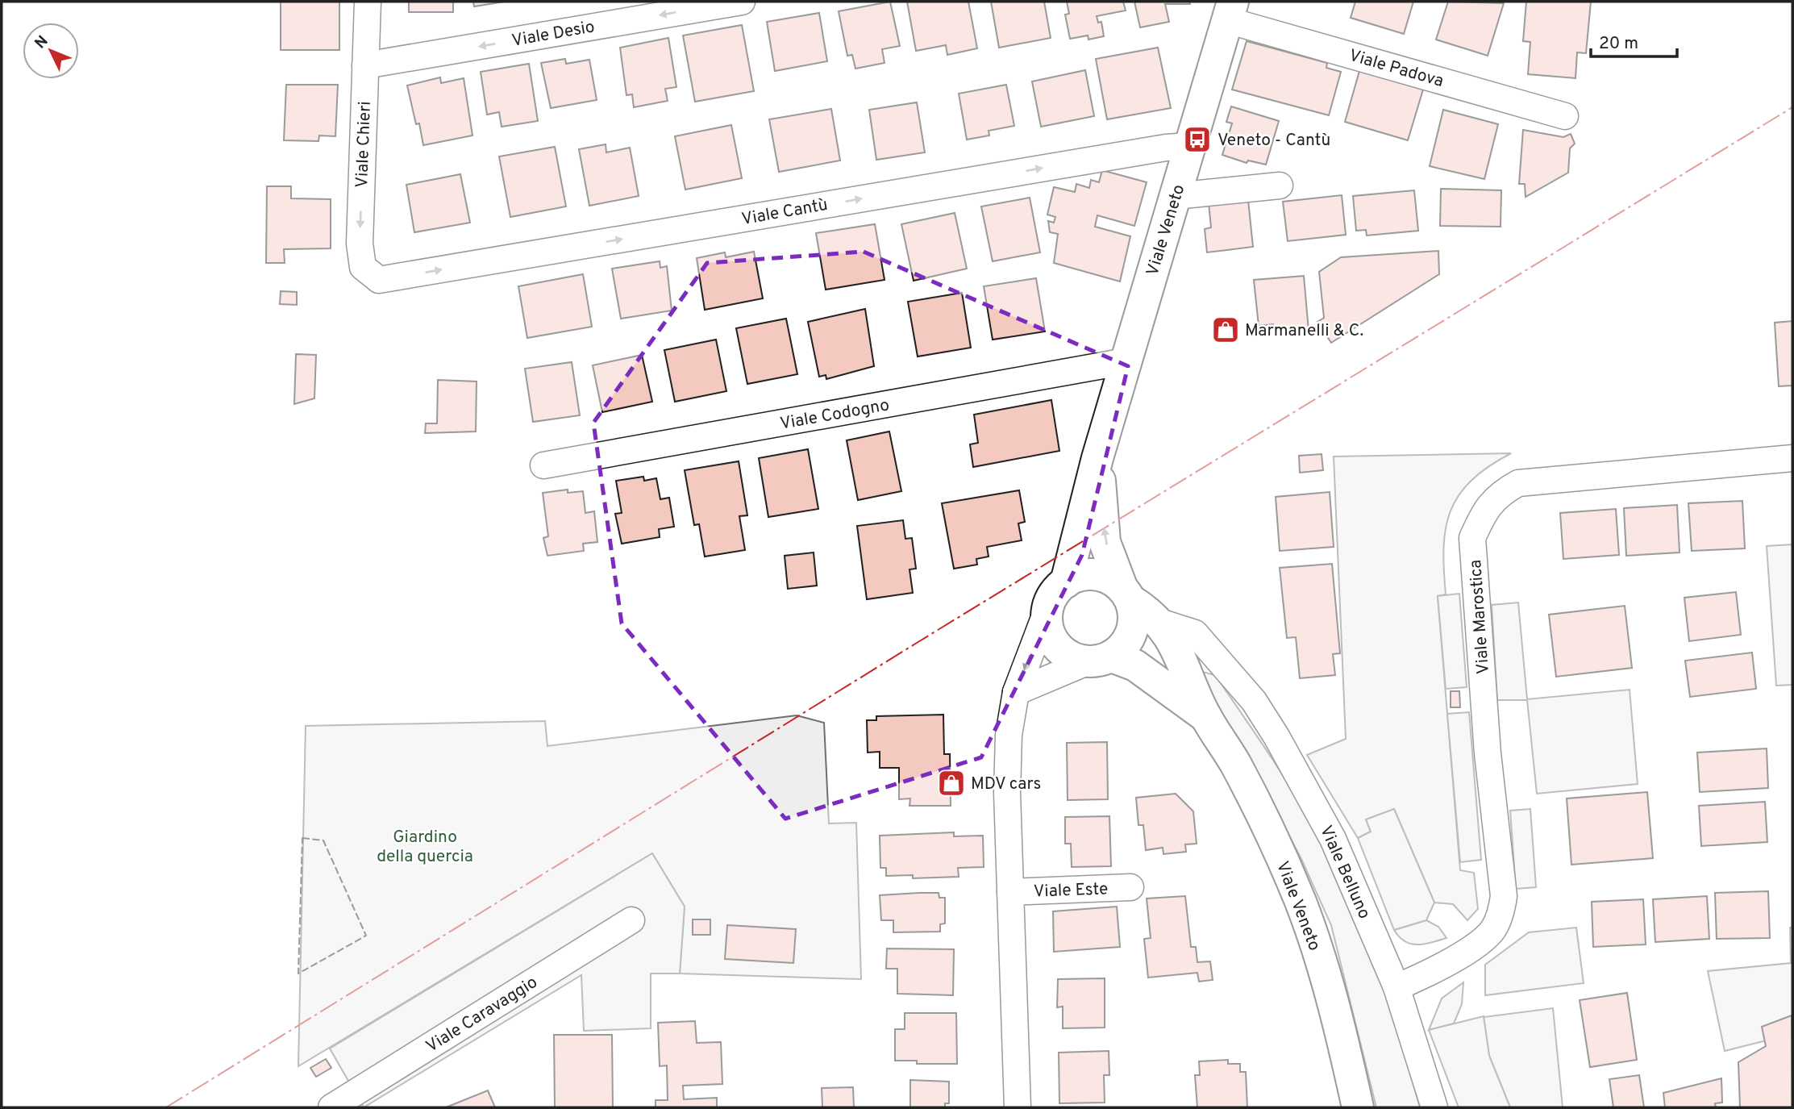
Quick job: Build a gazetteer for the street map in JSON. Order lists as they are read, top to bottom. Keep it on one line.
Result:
{"streets":{"main road":["Viale Veneto"],"street":["Viale Desio","Viale Padova","Viale Chieri","Viale Cantù","Viale Codogno","Viale Marostica","Viale Belluno","Viale Este","Viale Caravaggio"]},"crossings":[["Viale Desio","Viale Chieri"],["Viale Padova","Viale Veneto"],["Viale Chieri","Viale Cantù"],["Viale Cantù","Viale Veneto"],["Viale Veneto","Viale Codogno"],["Viale Veneto","Viale Belluno"],["Viale Marostica","Viale Belluno"]],"one_way":["Viale Desio","Viale Chieri","Viale Cantù"],"parks":["Giardino della quercia"],"places":{"bus stop":["Veneto - Cantù"],"shop":["Marmanelli & C.","MDV cars"]},"scale_bar":"20 m","north":"top left"}
